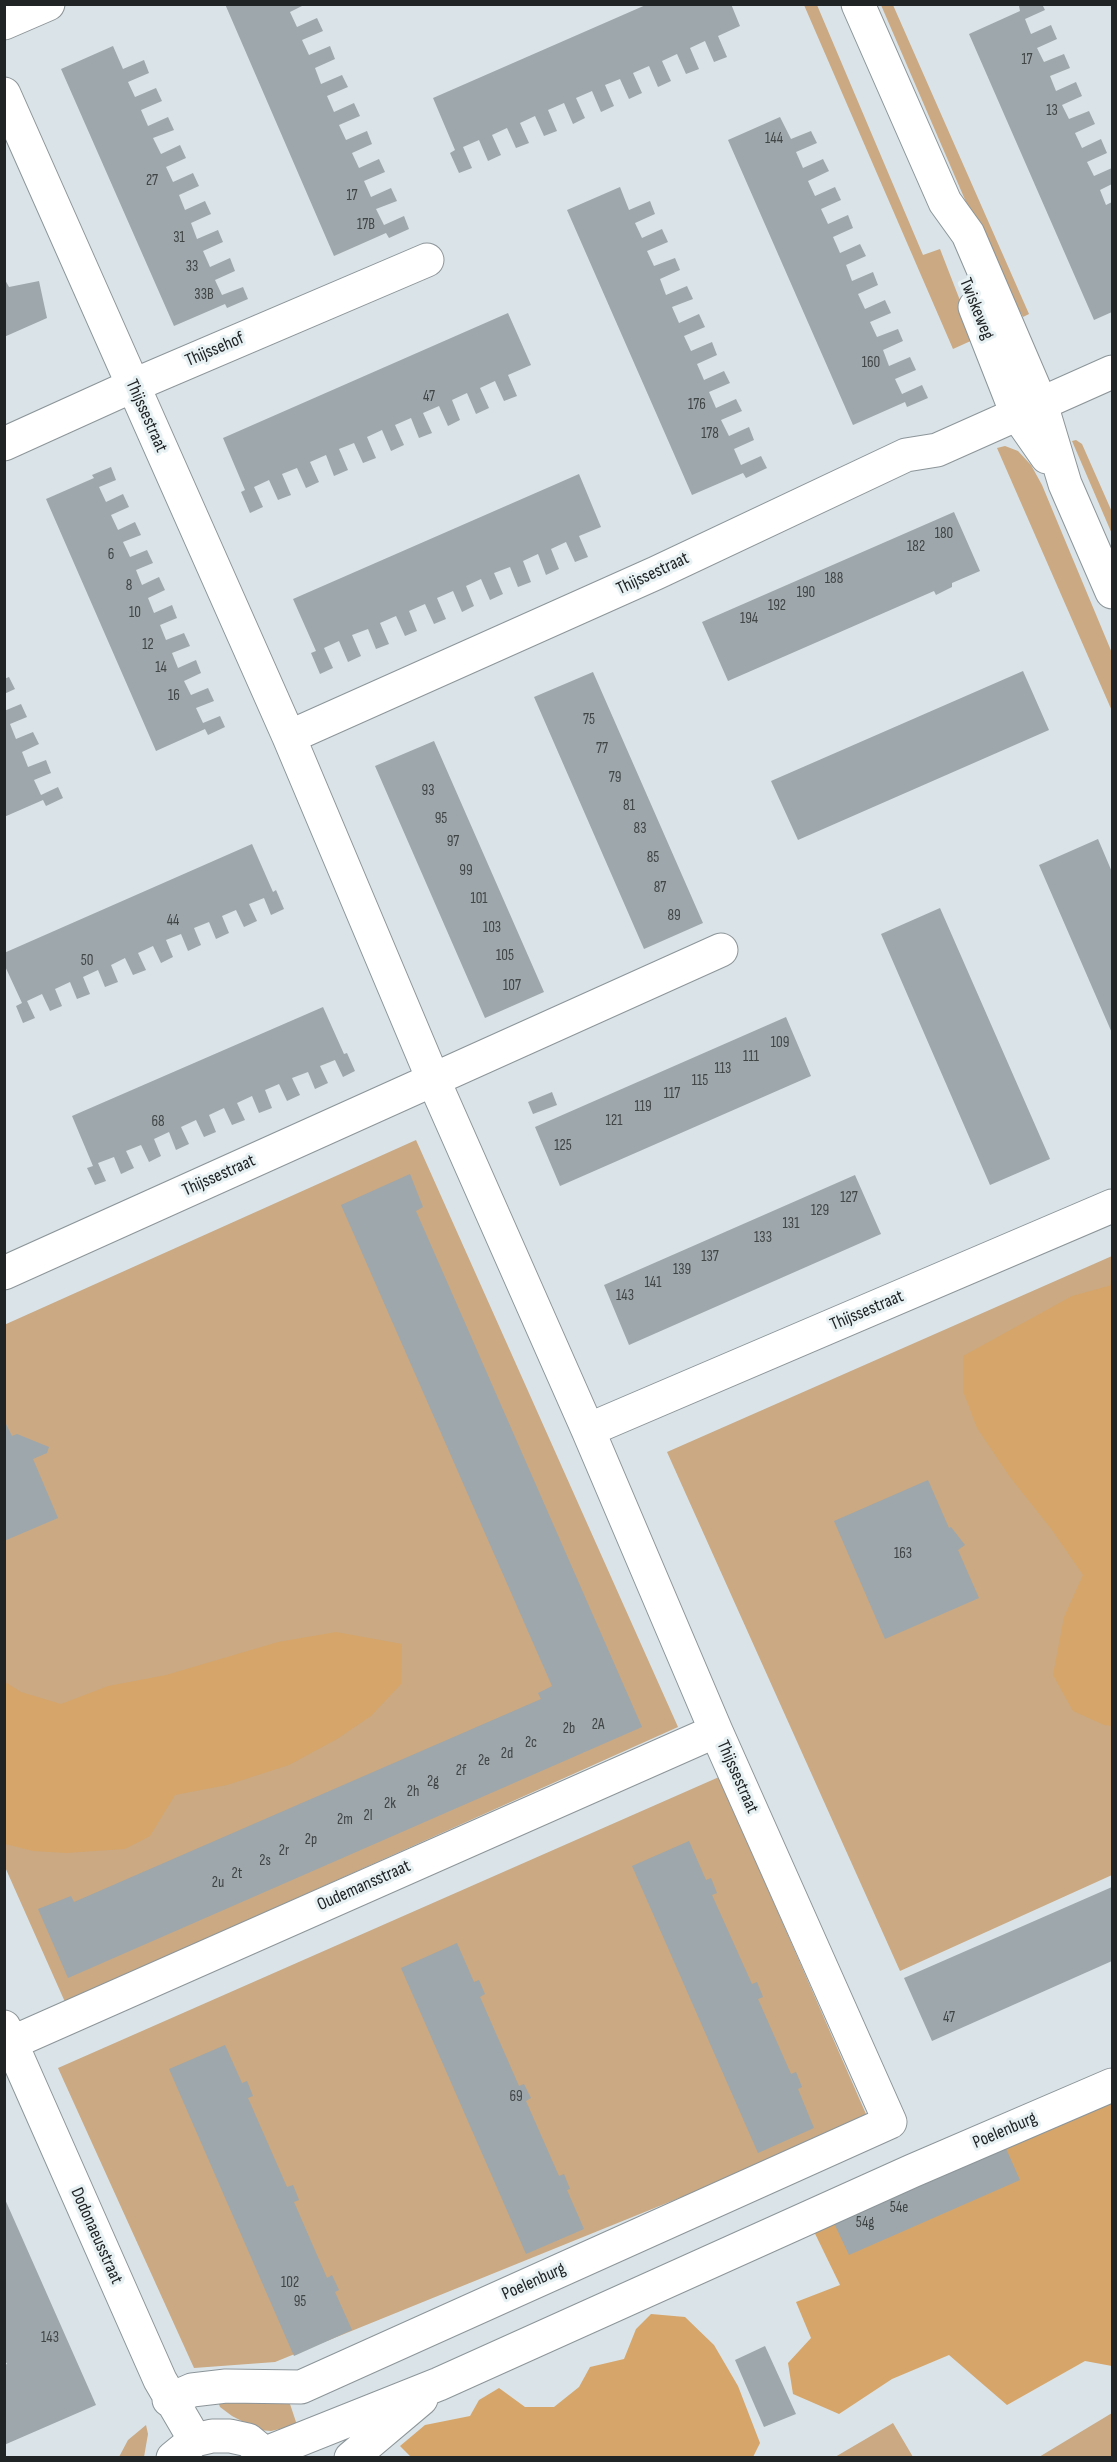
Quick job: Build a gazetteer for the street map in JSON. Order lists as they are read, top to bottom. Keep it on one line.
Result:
{"streets":{"street":["Twiskeweg","Thijssehof","Thijssestraat","Oudemansstraat","Poelenburg","Dodonaeusstraat"]},"crossings":[["Twiskeweg","Thijssestraat"],["Thijssehof","Thijssestraat"],["Thijssestraat","Oudemansstraat"],["Thijssestraat","Poelenburg"],["Oudemansstraat","Dodonaeusstraat"],["Poelenburg","Dodonaeusstraat"]],"house_numbers":["17","13","144","27","17","17B","31","33","33B","160","47","176","178","180","182","6","188","8","190","192","10","194","12","14","16","75","77","79","93","81","95","83","97","85","99","87","101","89","44","103","105","50","107","109","111","113","115","117","119","121","68","125","127","129","131","133","137","139","141","143","163","2A","2b","2c","2d","2e","2f","2g","2h","2k","2l","2m","2p","2r","2s","2t","2u","47","69","54e","54g","102","95","143"]}
